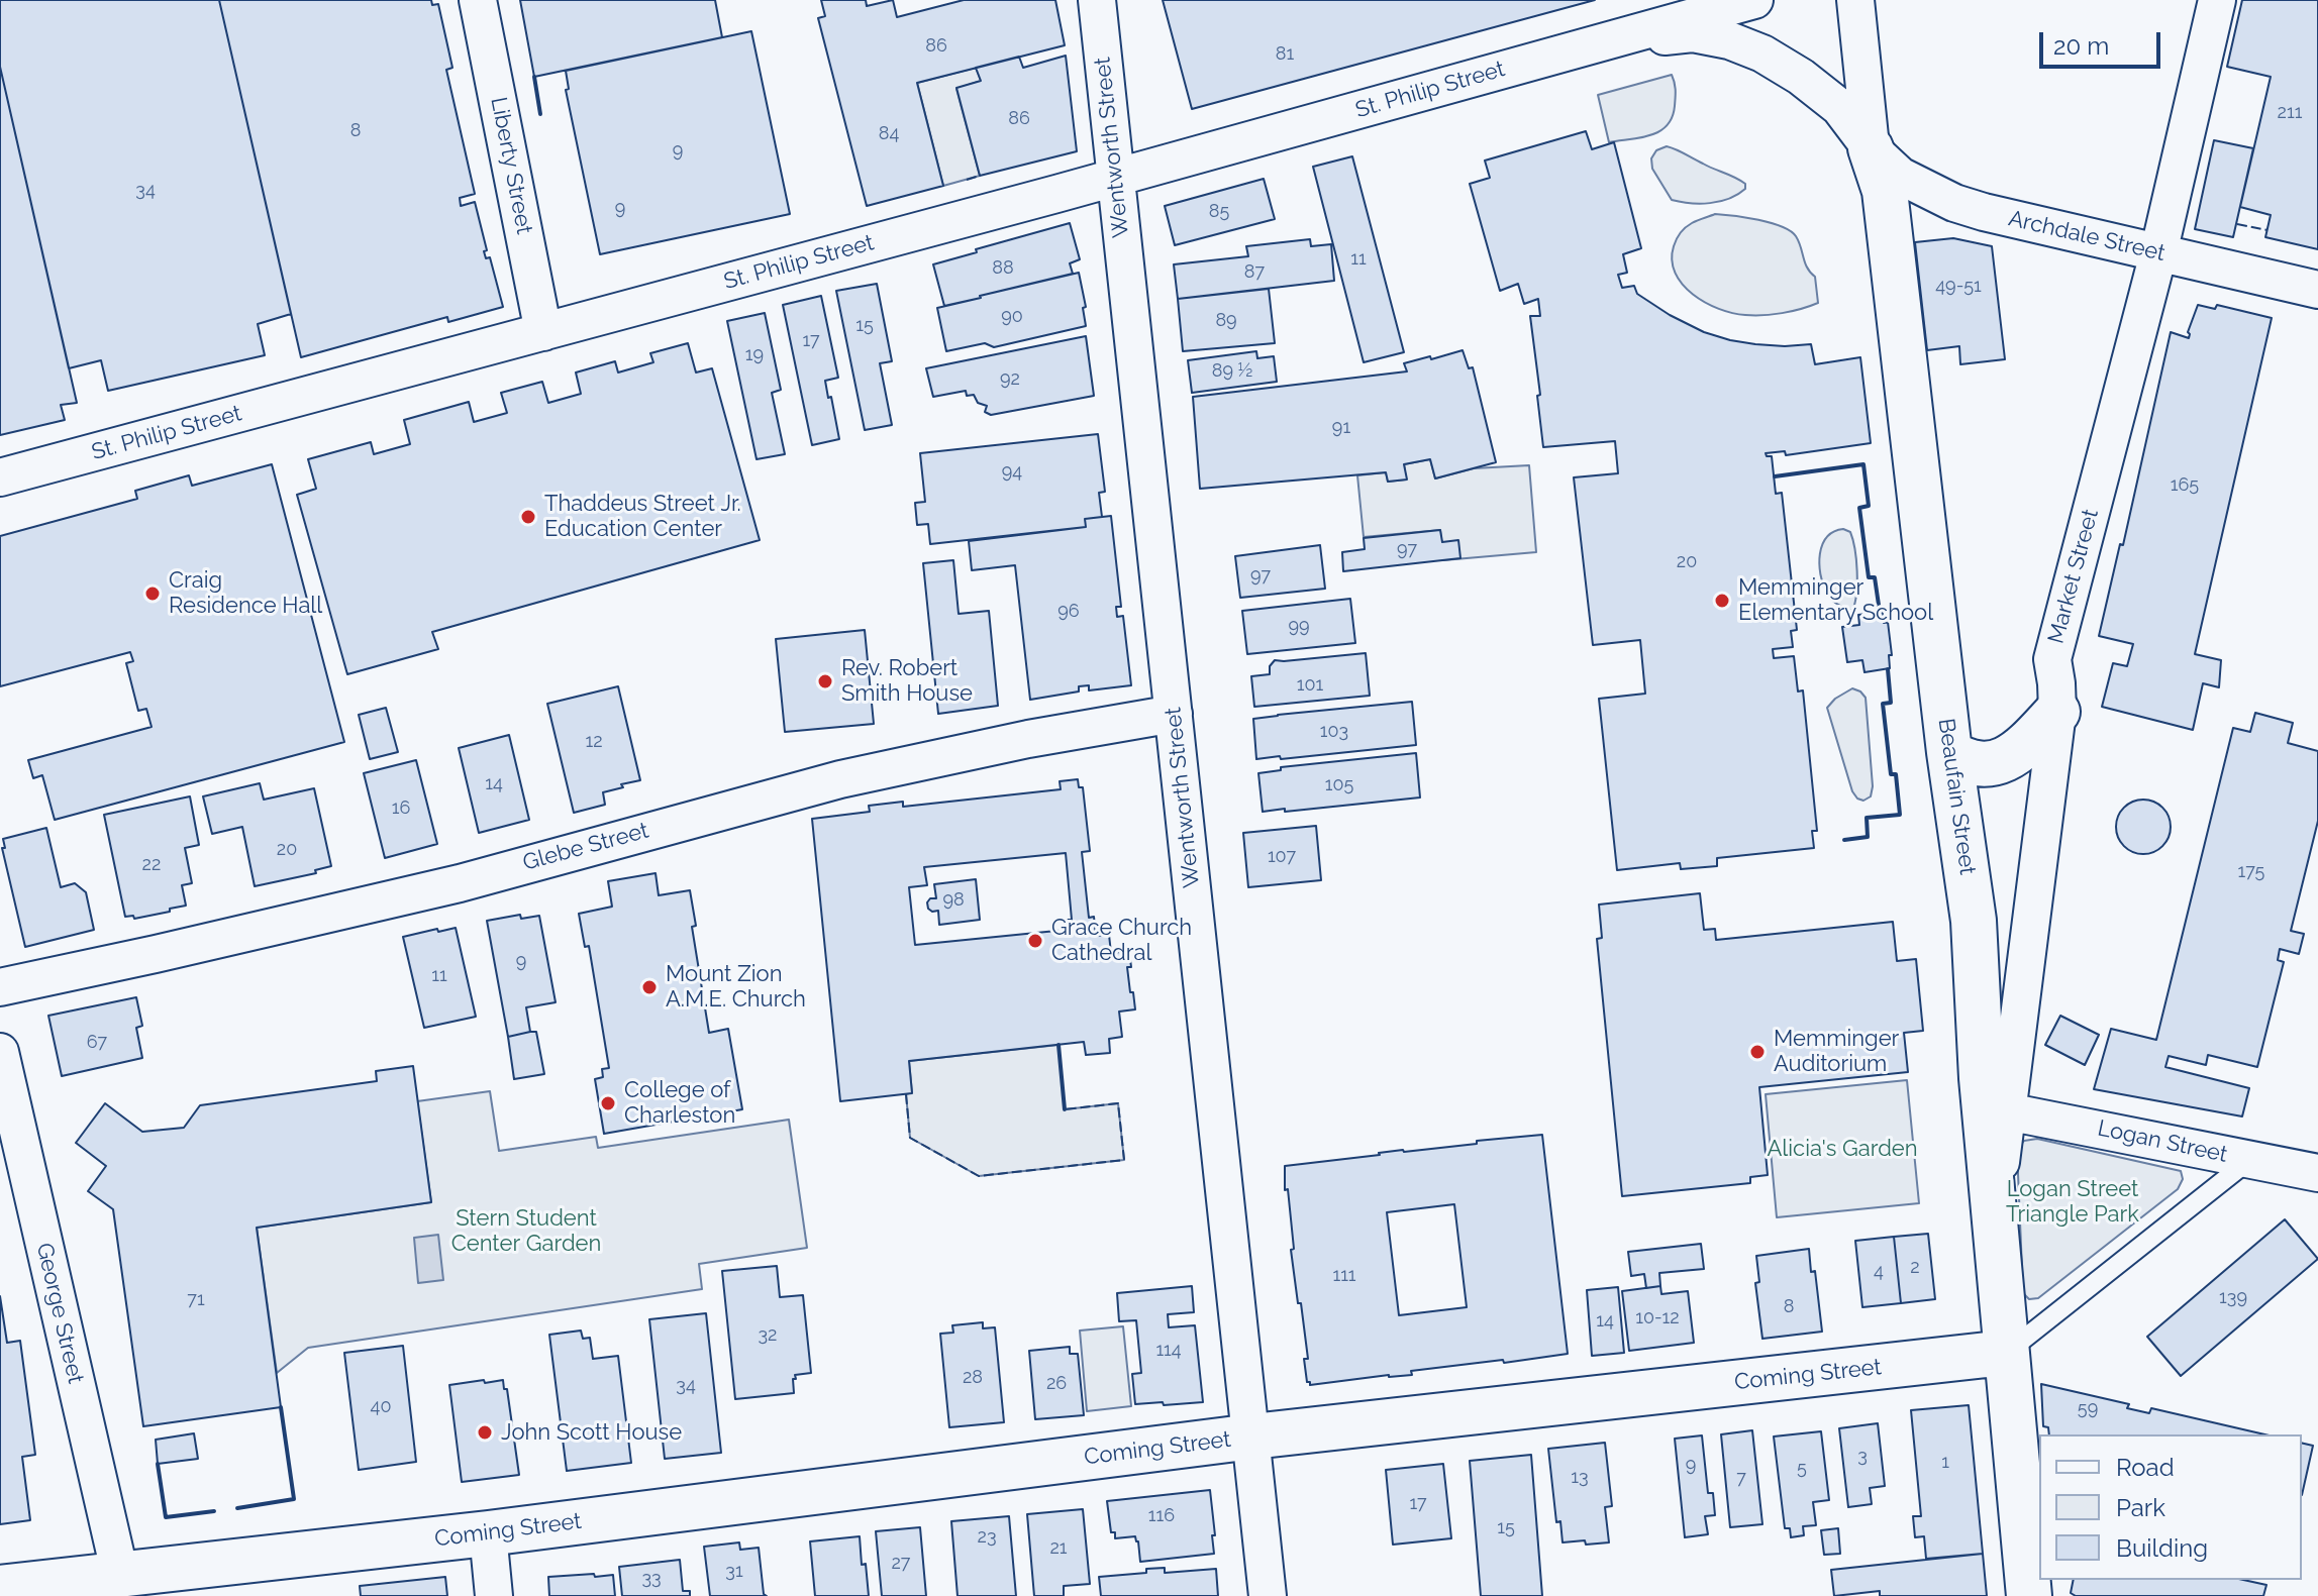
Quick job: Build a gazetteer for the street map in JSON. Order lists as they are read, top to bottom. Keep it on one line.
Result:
{"streets":{"street":["St. Philip Street","Wentworth Street","Liberty Street","Archdale Street","Market Street","Beaufain Street","Glebe Street","Logan Street","George Street","Coming Street"]},"crossings":[["St. Philip Street","Wentworth Street"],["St. Philip Street","Liberty Street"],["St. Philip Street","Archdale Street"],["St. Philip Street","Beaufain Street"],["Wentworth Street","Glebe Street"],["Wentworth Street","Coming Street"],["Archdale Street","Market Street"],["Archdale Street","Beaufain Street"],["Market Street","Beaufain Street"],["Market Street","Logan Street"],["Beaufain Street","Coming Street"],["George Street","Coming Street"]],"parks":["Alicia's Garden","Logan Street Triangle Park","Stern Student Center Garden"],"places":["Thaddeus Street Jr. Education Center","Craig Residence Hall","Memminger Elementary School","Rev. Robert Smith House","Grace Church Cathedral","Mount Zion A.M.E. Church","Memminger Auditorium","College of Charleston","John Scott House"],"house_numbers":["86","81","211","86","8","84","9","34","9","85","11","88","87","49-51","90","89","15","17","19","89 ½","92","91","94","165","97","20","97","96","99","101","103","12","14","105","16","20","107","22","175","98","9","11","67","2","4","111","139","71","8","10-12","14","32","114","28","26","34","40","59","3","1","9","5","13","7","17","116","15","23","21","27","31","33"],"legend":["Road","Park","Building"],"scale_bar":"20 m"}
